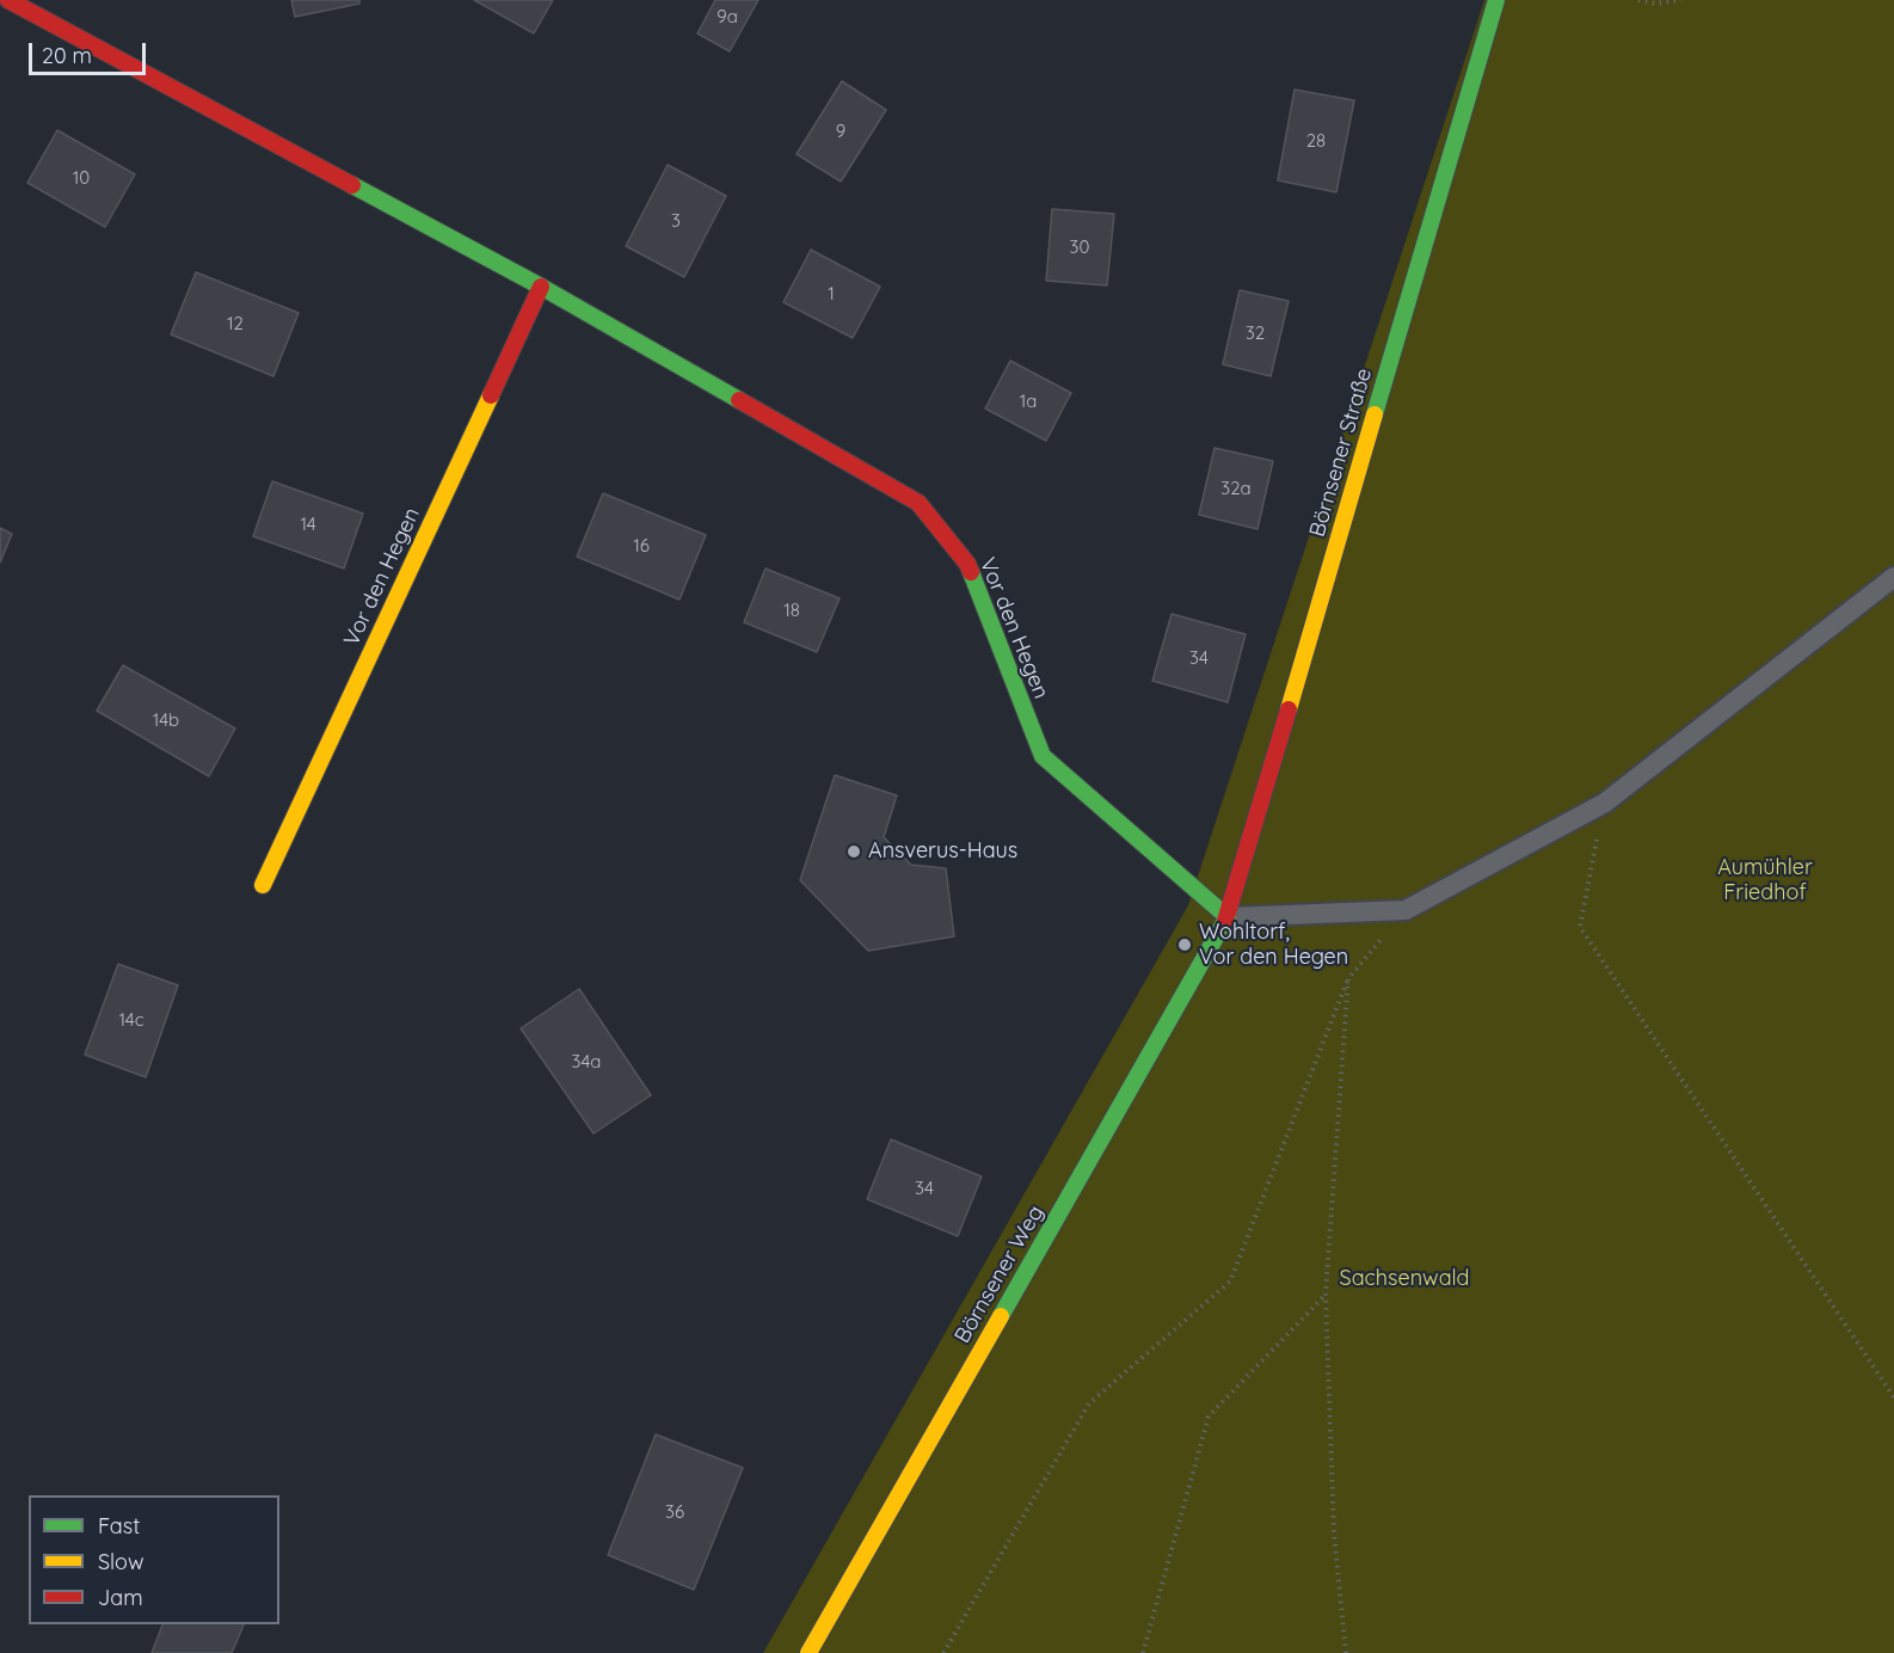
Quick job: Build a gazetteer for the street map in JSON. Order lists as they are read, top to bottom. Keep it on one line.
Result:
{"streets":{"street":["Börnsener Straße","Vor den Hegen","Börnsener Weg"]},"crossings":[["Börnsener Straße","Vor den Hegen"],["Börnsener Straße","Börnsener Weg"],["Vor den Hegen","Börnsener Weg"]],"parks":["Aumühler Friedhof","Sachsenwald"],"places":["Ansverus-Haus","Wohltorf, Vor den Hegen"],"house_numbers":["9a","9","28","10","3","30","1","12","32","1a","32a","14","16","18","34","14b","14c","34a","34","36"],"legend":["Fast","Slow","Jam"],"scale_bar":"20 m"}
